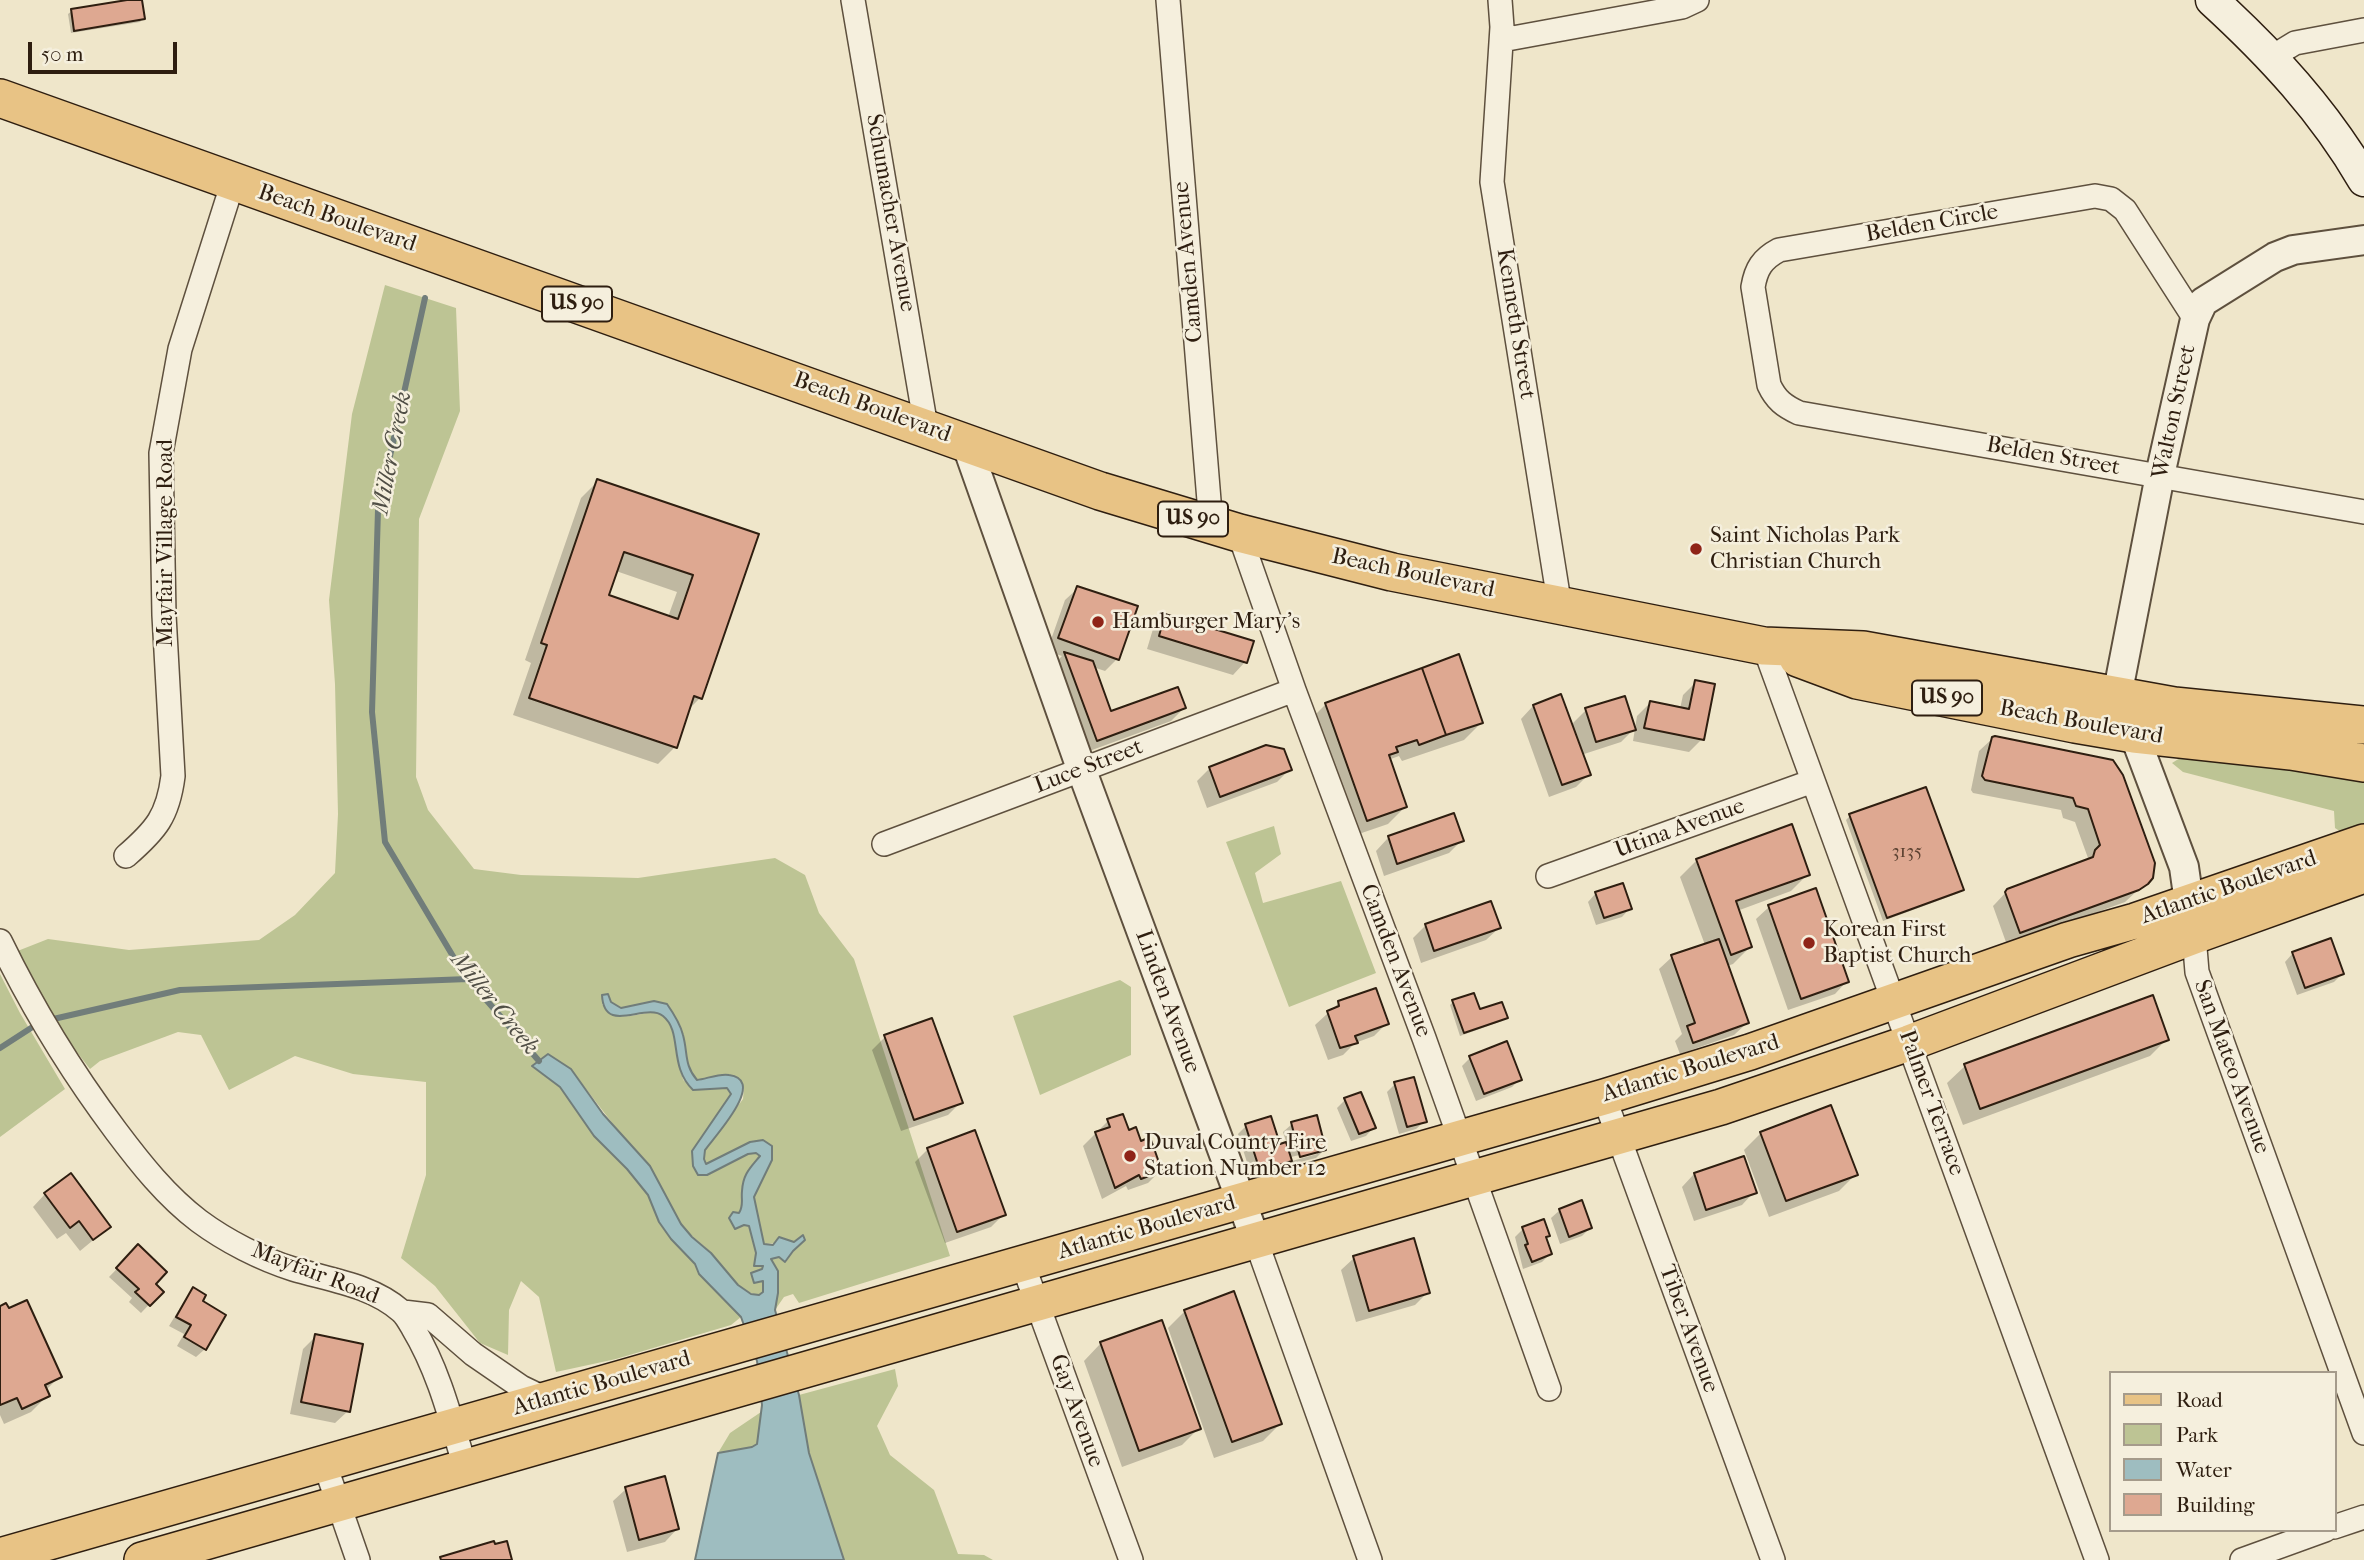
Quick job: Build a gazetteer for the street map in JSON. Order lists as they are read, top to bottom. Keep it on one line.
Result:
{"streets":{"highway":["Beach Boulevard","US 90"],"main road":["Atlantic Boulevard","San Mateo Avenue"],"street":["Schumacher Avenue","Belden Circle","Camden Avenue","Kenneth Street","Walton Street","Belden Street","Mayfair Village Road","Luce Street","Utina Avenue","Linden Avenue","Palmer Terrace","Mayfair Road","Tiber Avenue","Gay Avenue"]},"crossings":[["Schumacher Avenue","Beach Boulevard"],["Beach Boulevard","Camden Avenue"],["Beach Boulevard","Kenneth Street"],["Beach Boulevard","Walton Street"],["Beach Boulevard","Mayfair Village Road"],["Beach Boulevard","Linden Avenue"],["Beach Boulevard","San Mateo Avenue"],["Beach Boulevard","Palmer Terrace"],["Belden Circle","Walton Street"],["Belden Circle","Belden Street"],["Camden Avenue","Luce Street"],["Camden Avenue","Atlantic Boulevard"],["Walton Street","Belden Street"],["Walton Street","San Mateo Avenue"],["Luce Street","Linden Avenue"],["Utina Avenue","Palmer Terrace"],["Atlantic Boulevard","Linden Avenue"],["Atlantic Boulevard","San Mateo Avenue"],["Atlantic Boulevard","Palmer Terrace"],["Atlantic Boulevard","Mayfair Road"],["Atlantic Boulevard","Tiber Avenue"],["Atlantic Boulevard","Gay Avenue"]],"water":["Miller Creek"],"places":["Saint Nicholas Park Christian Church","Hamburger Mary's","Korean First Baptist Church","Duval County Fire Station Number 12"],"house_numbers":["3135"],"legend":["Road","Park","Water","Building"],"scale_bar":"50 m"}
